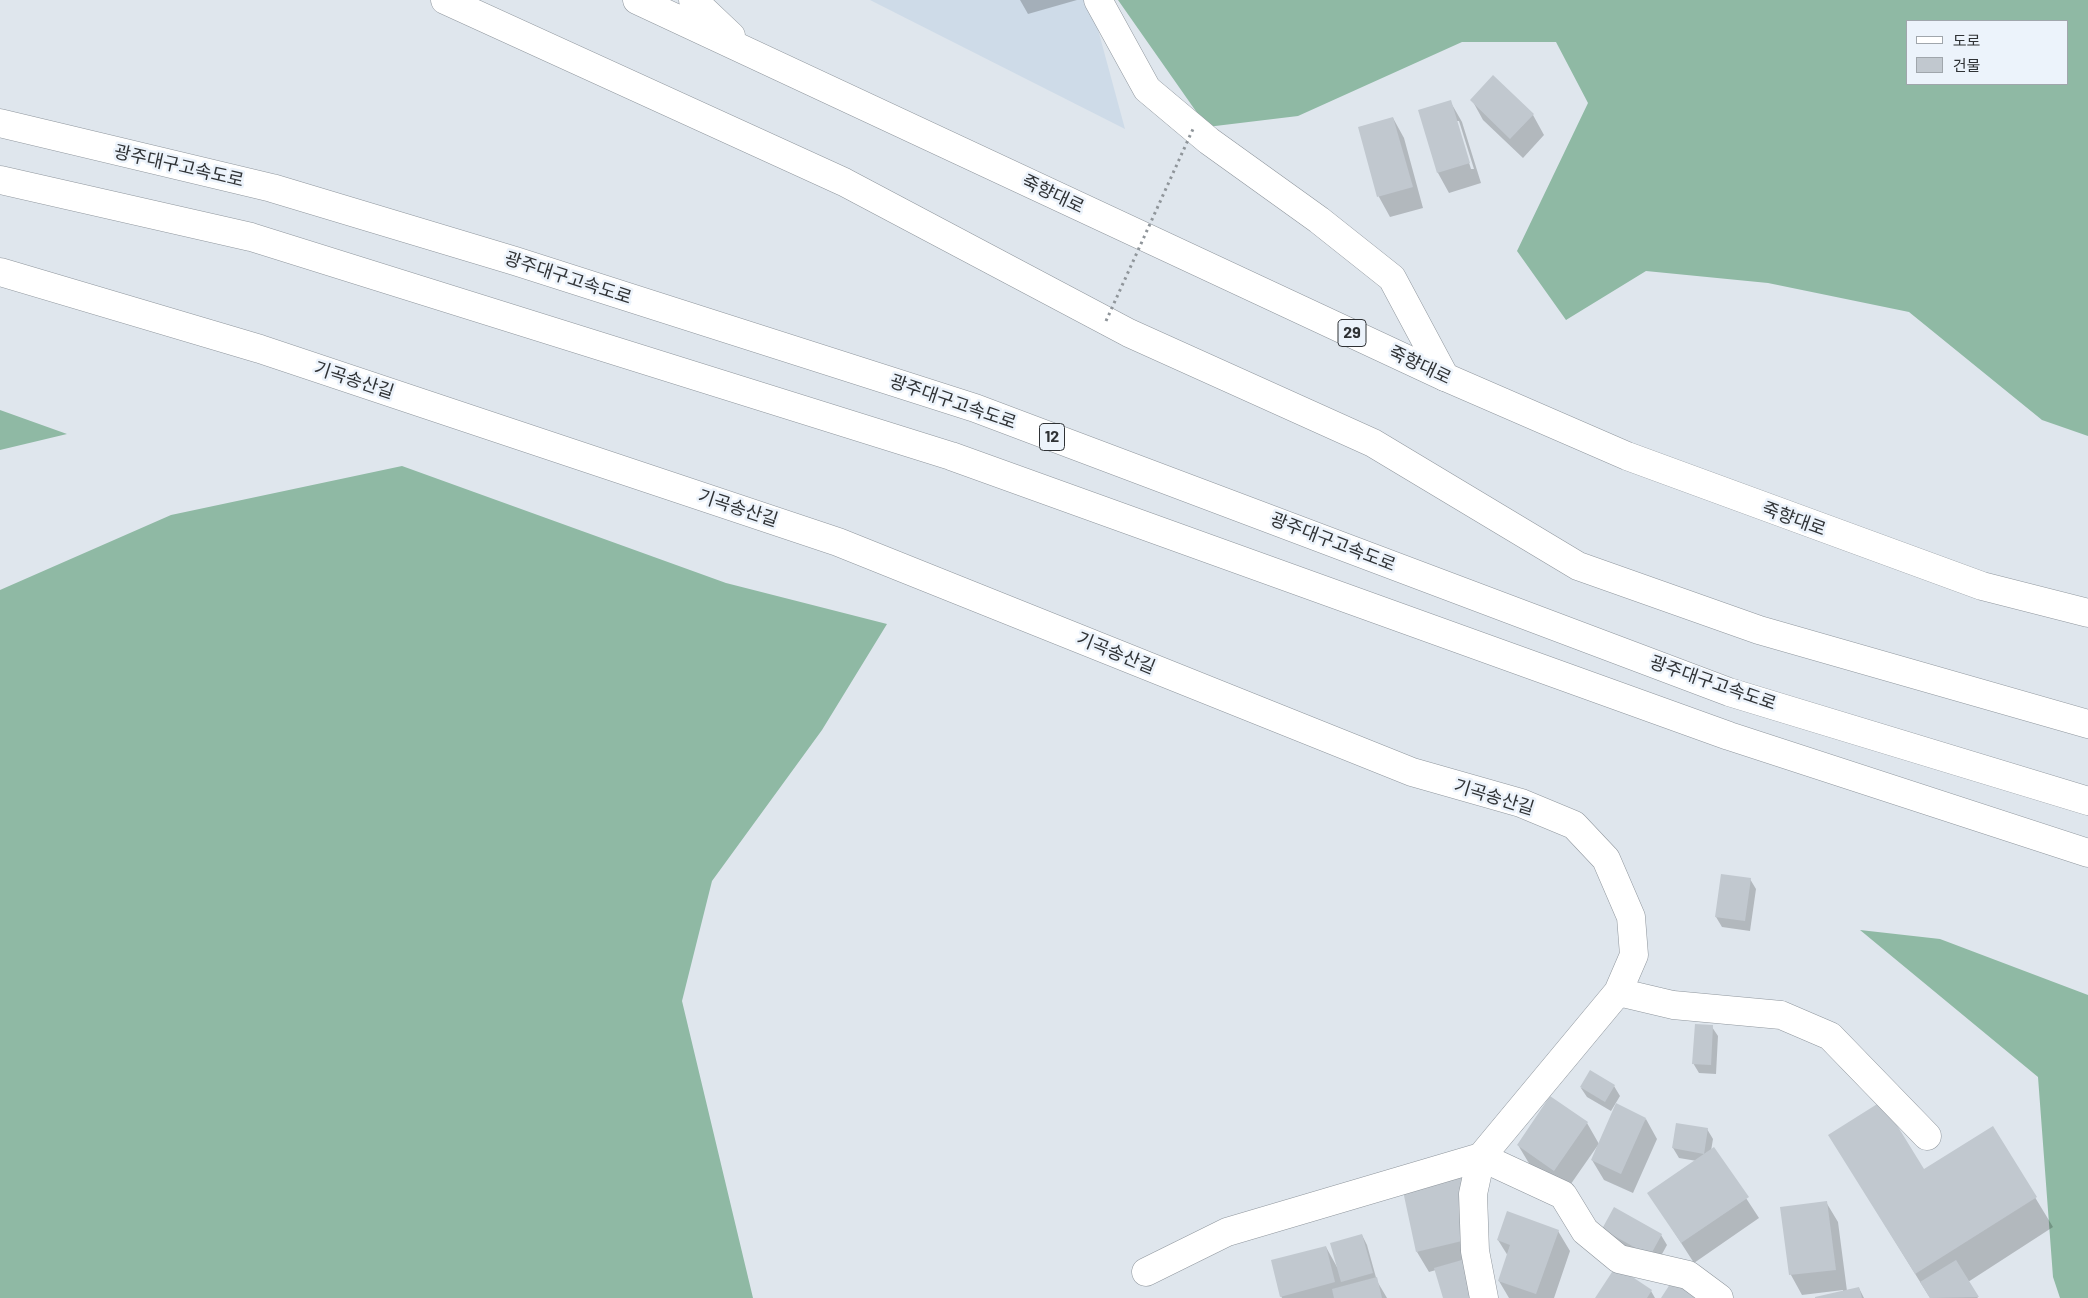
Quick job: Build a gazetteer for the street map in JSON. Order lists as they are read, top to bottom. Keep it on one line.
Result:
{"streets":{"main road":["광주대구고속도로","죽향대로","29","기곡송산길","12"]},"legend":["도로","건물"]}
